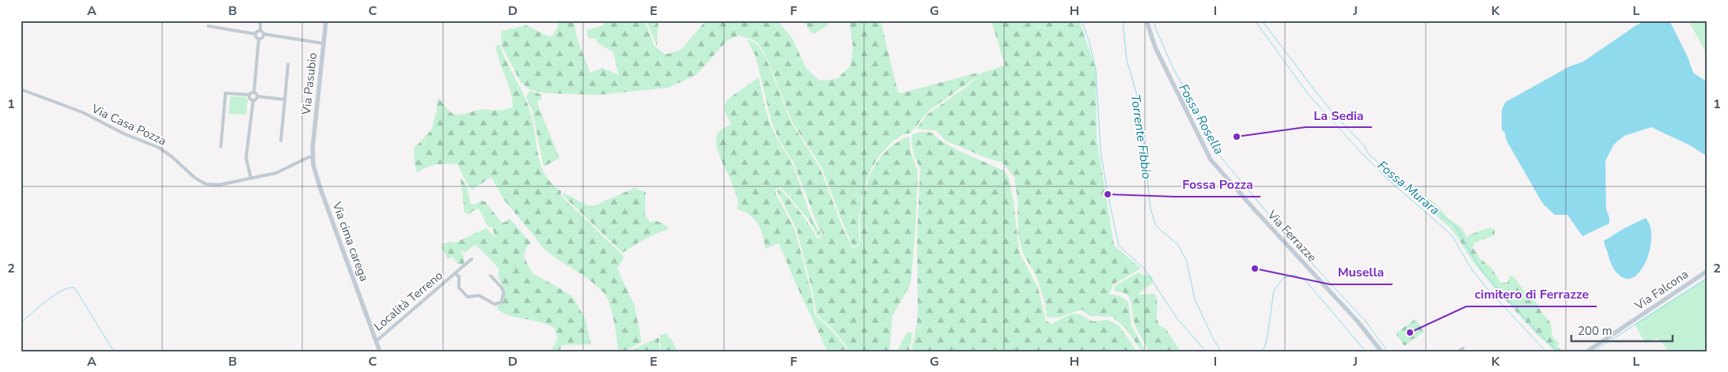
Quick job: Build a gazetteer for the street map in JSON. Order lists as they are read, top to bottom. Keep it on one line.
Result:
{"streets":{"street":["Via Pasubio","Via Casa Pozza","Via Ferrazze","Via cima carega","Via Falcona","Località Terreno"]},"crossings":[["Via Pasubio","Via cima carega"],["Via Casa Pozza","Via cima carega"],["Via cima carega","Località Terreno"]],"water":["Fossa Rosella","Torrente Fibbio","Fossa Murara"],"places":["La Sedia","Fossa Pozza","Musella","cimitero di Ferrazze"],"scale_bar":"200 m","grid":{"columns":["A","B","C","D","E","F","G","H","I","J","K","L"],"rows":["1","2"]}}
